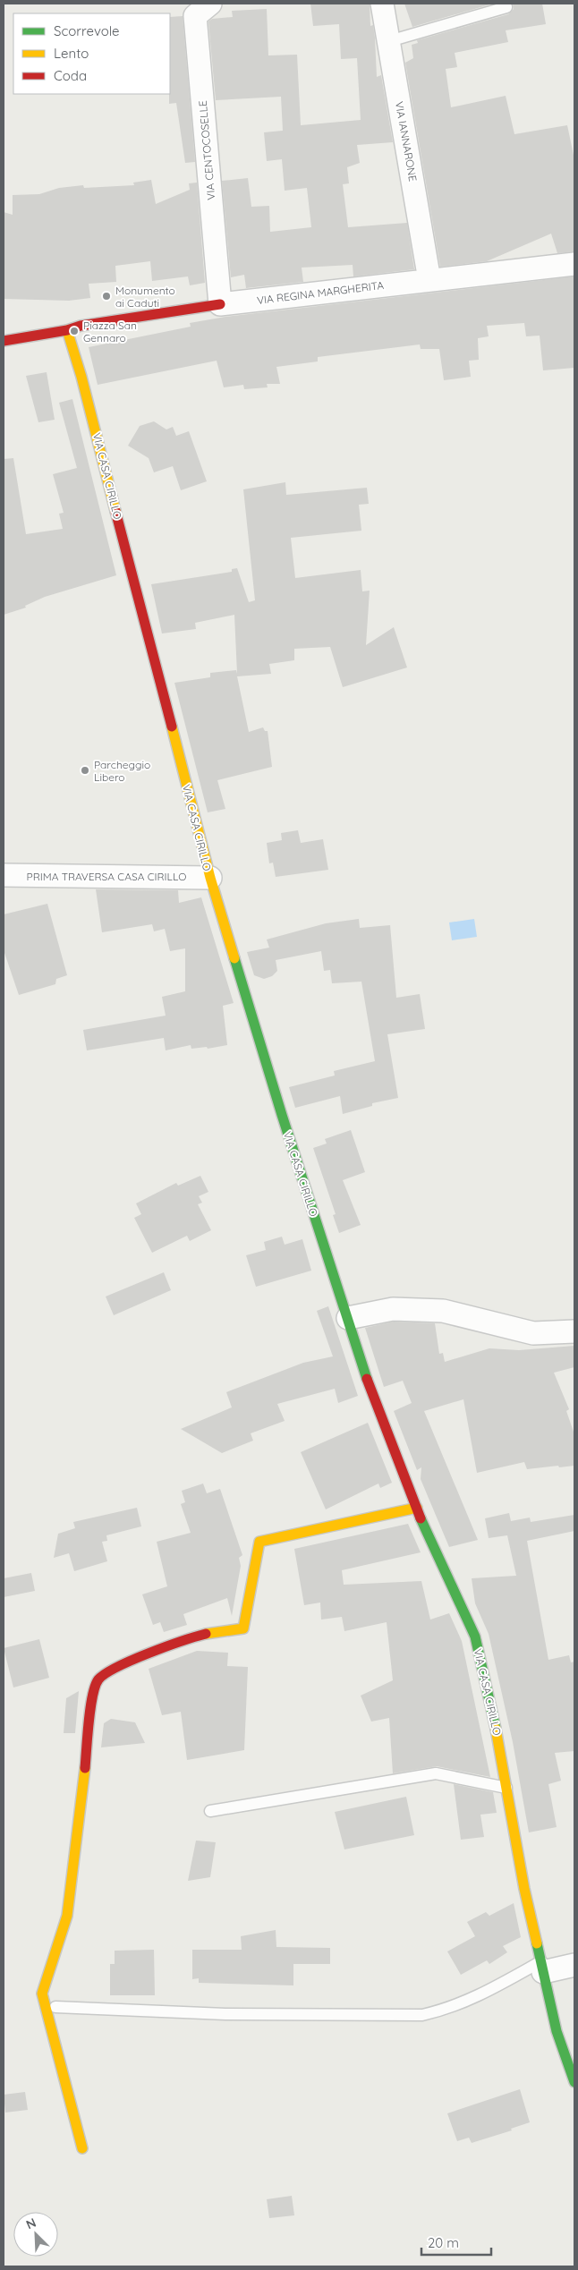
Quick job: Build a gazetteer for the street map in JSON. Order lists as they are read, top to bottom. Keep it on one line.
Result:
{"streets":{"street":["VIA IANNARONE","VIA CENTOCOSELLE","VIA REGINA MARGHERITA","VIA CASA CIRILLO","PRIMA TRAVERSA CASA CIRILLO"]},"crossings":[["VIA IANNARONE","VIA REGINA MARGHERITA"],["VIA CENTOCOSELLE","VIA REGINA MARGHERITA"],["VIA REGINA MARGHERITA","VIA CASA CIRILLO"],["VIA CASA CIRILLO","PRIMA TRAVERSA CASA CIRILLO"]],"places":["Monumento ai Caduti","Piazza San Gennaro","Parcheggio Libero"],"legend":["Scorrevole","Lento","Coda"],"scale_bar":"20 m","north":"top left"}
